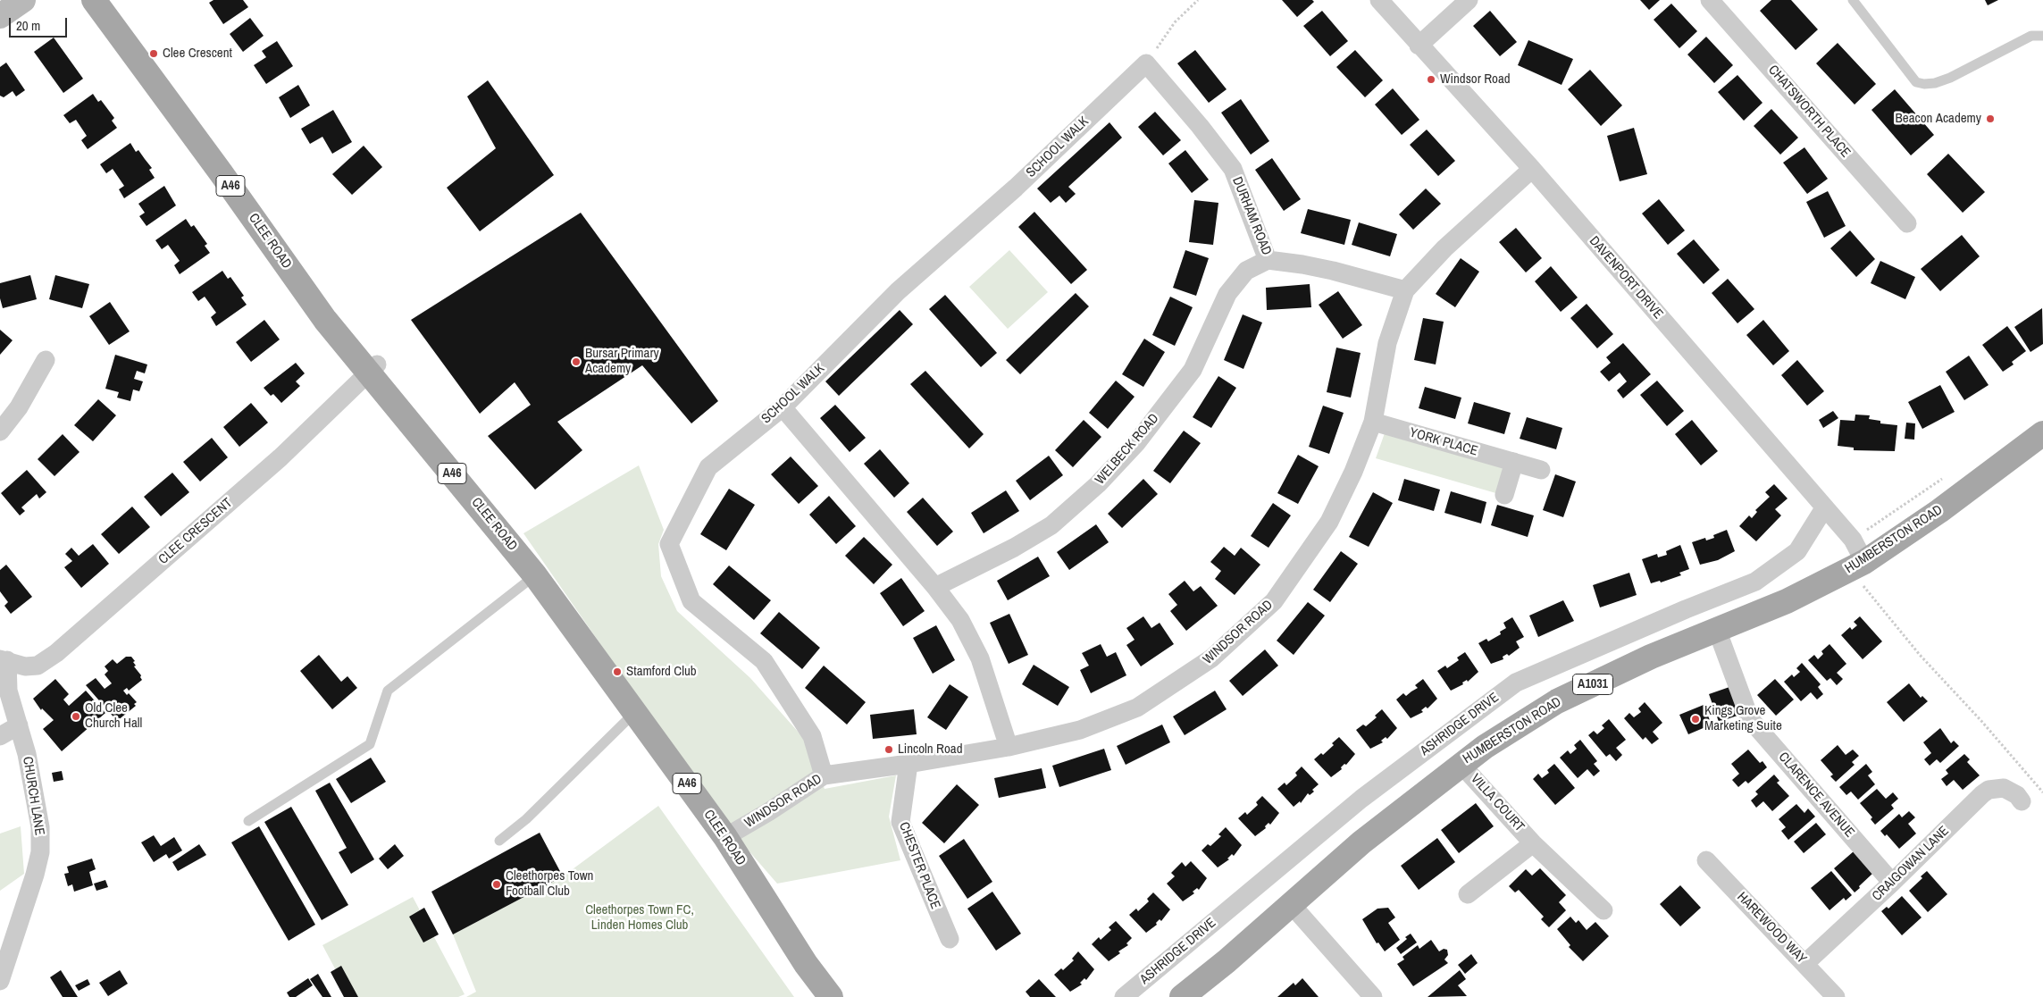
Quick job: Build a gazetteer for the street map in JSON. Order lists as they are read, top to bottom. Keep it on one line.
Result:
{"streets":{"main road":["A46","CLEE ROAD","HUMBERSTON ROAD","A1031"],"street":["CHATSWORTH PLACE","SCHOOL WALK","DURHAM ROAD","DAVENPORT DRIVE","YORK PLACE","WELBECK ROAD","CLEE CRESCENT","WINDSOR ROAD","ASHRIDGE DRIVE","CLARENCE AVENUE","CHURCH LANE","VILLA COURT","CRAIGOWAN LANE","CHESTER PLACE","HAREWOOD WAY"]},"crossings":[["SCHOOL WALK","DURHAM ROAD"],["SCHOOL WALK","WINDSOR ROAD"],["DURHAM ROAD","WELBECK ROAD"],["DURHAM ROAD","WINDSOR ROAD"],["CLEE ROAD","CLEE CRESCENT"],["CLEE ROAD","WINDSOR ROAD"],["DAVENPORT DRIVE","HUMBERSTON ROAD"],["DAVENPORT DRIVE","WINDSOR ROAD"],["DAVENPORT DRIVE","ASHRIDGE DRIVE"],["YORK PLACE","WINDSOR ROAD"],["CLEE CRESCENT","CHURCH LANE"],["HUMBERSTON ROAD","CLARENCE AVENUE"],["HUMBERSTON ROAD","VILLA COURT"],["WINDSOR ROAD","CHESTER PLACE"],["CLARENCE AVENUE","CRAIGOWAN LANE"],["CRAIGOWAN LANE","HAREWOOD WAY"]],"parks":["Cleethorpes Town FC, Linden Homes Club"],"places":["Clee Crescent","Windsor Road","Beacon Academy","Bursar Primary Academy","Stamford Club","Old Clee Church Hall","Kings Grove Marketing Suite","Lincoln Road","Cleethorpes Town Football Club"],"scale_bar":"20 m"}
